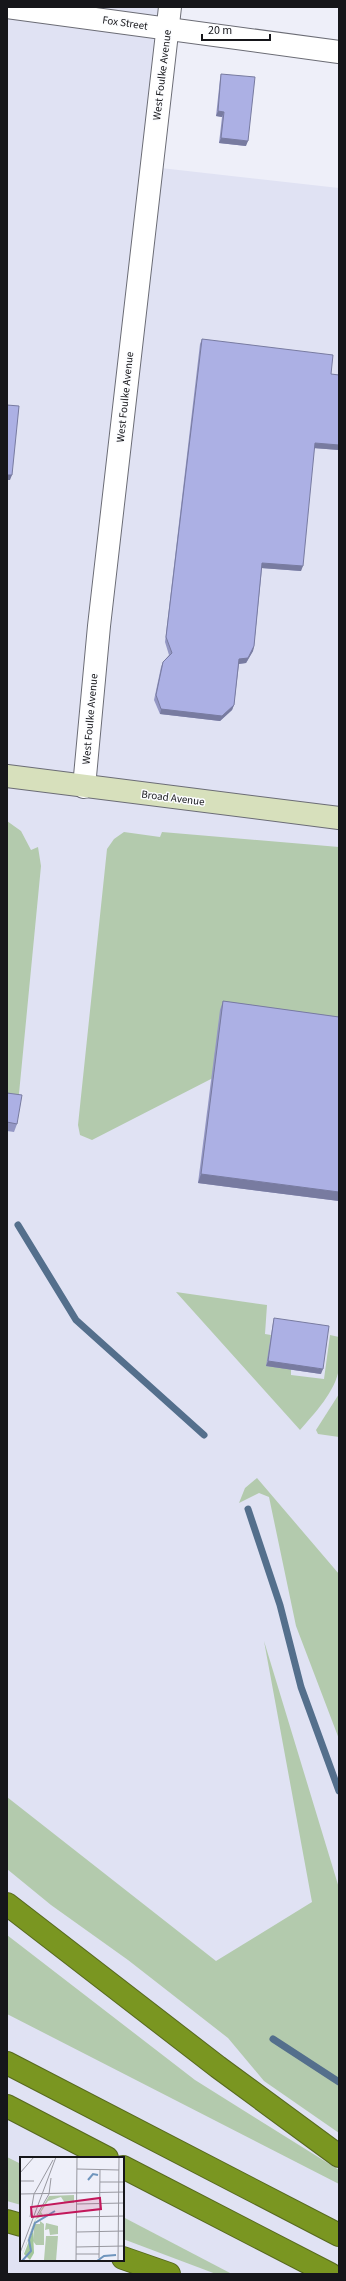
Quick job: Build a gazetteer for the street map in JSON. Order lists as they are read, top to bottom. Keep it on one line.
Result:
{"streets":{"main road":["Broad Avenue"],"street":["Fox Street","West Foulke Avenue"]},"crossings":[["Fox Street","West Foulke Avenue"],["West Foulke Avenue","Broad Avenue"]],"scale_bar":"20 m"}
